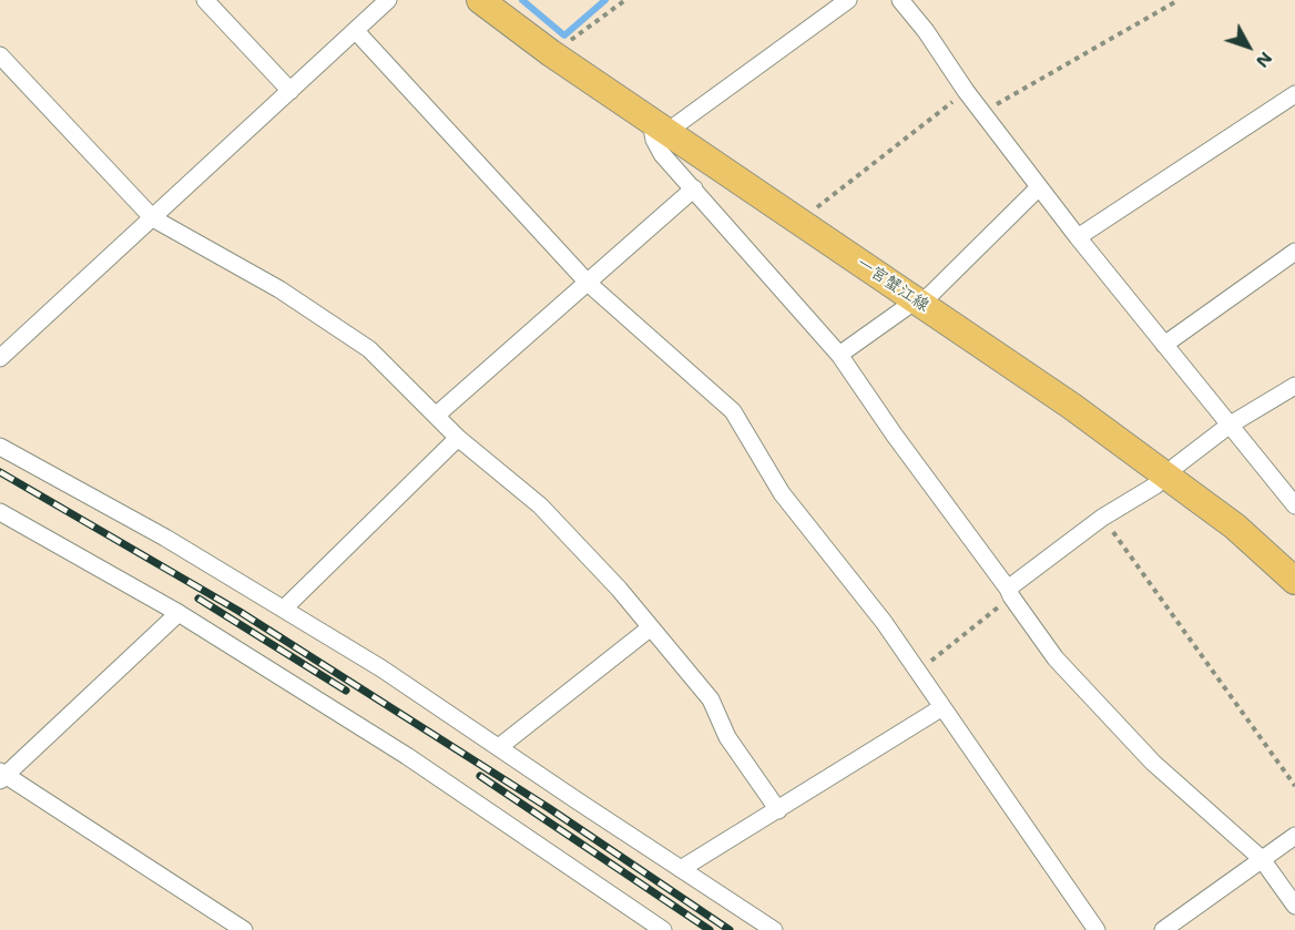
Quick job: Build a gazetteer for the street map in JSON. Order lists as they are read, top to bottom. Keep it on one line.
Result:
{"streets":{"main road":["一宮蟹江線"]},"north":"bottom right"}
